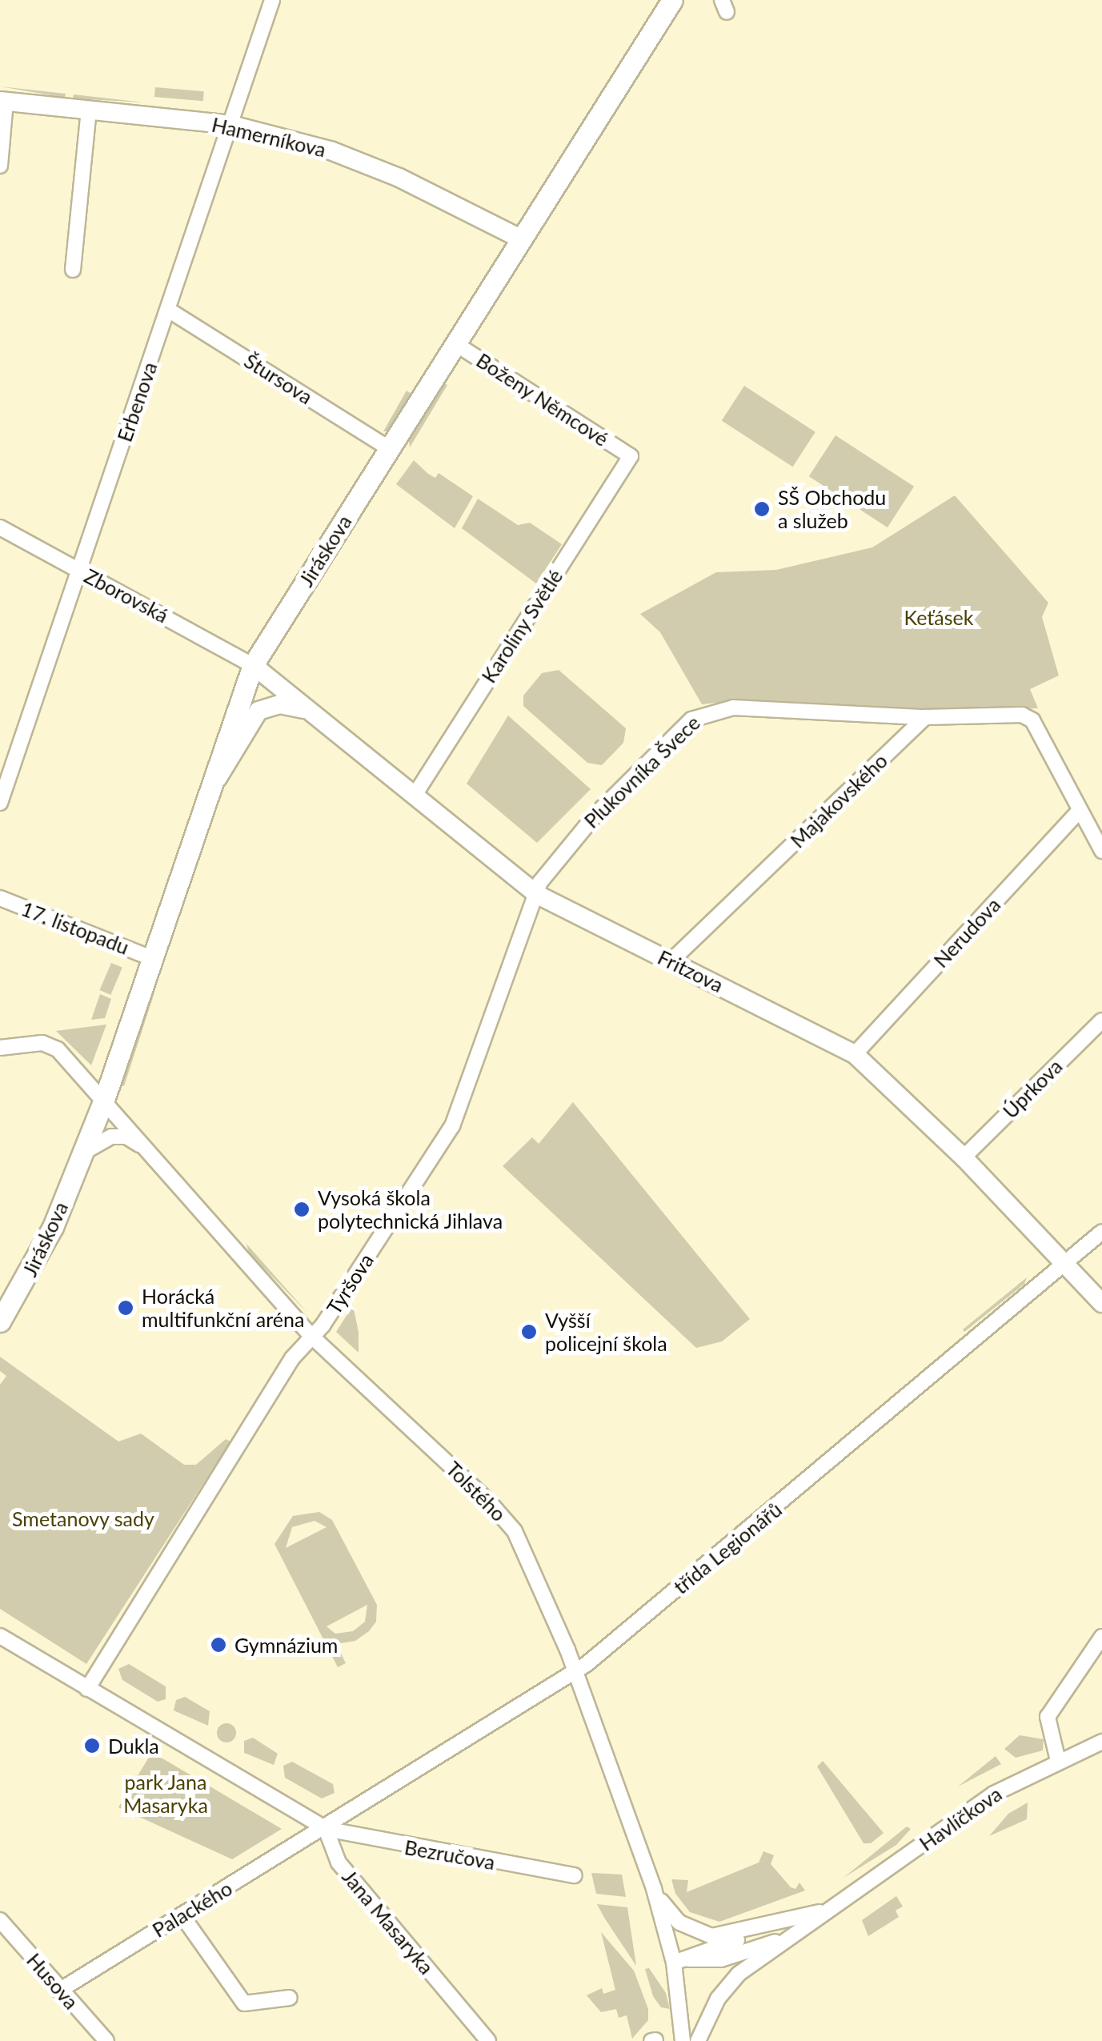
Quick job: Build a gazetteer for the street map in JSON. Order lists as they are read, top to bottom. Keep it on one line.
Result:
{"streets":{"main road":["Jiráskova"],"street":["Hamerníkova","Štursova","Boženy Němcové","Erbenova","Zborovská","Karoliny Světlé","Plukovníka Švece","Majakovského","17. listopadu","Nerudova","Fritzova","Úprkova","Tyršova","Tolstého","třída Legionářů","Havlíčkova","Bezručova","Palackého","Jana Masaryka","Husova"]},"crossings":[["Hamerníkova","Erbenova"],["Hamerníkova","Jiráskova"],["Štursova","Erbenova"],["Štursova","Jiráskova"],["Boženy Němcové","Jiráskova"],["Boženy Němcové","Karoliny Světlé"],["Erbenova","Zborovská"],["Jiráskova","Zborovská"],["Jiráskova","17. listopadu"],["Jiráskova","Fritzova"],["Jiráskova","Tolstého"],["Zborovská","Fritzova"],["Karoliny Světlé","Fritzova"],["Plukovníka Švece","Majakovského"],["Plukovníka Švece","Fritzova"],["Plukovníka Švece","Tyršova"],["Majakovského","Fritzova"],["Nerudova","Fritzova"],["Fritzova","Úprkova"],["Fritzova","Tyršova"],["Fritzova","třída Legionářů"],["Tyršova","Tolstého"],["Tolstého","třída Legionářů"],["Tolstého","Havlíčkova"],["třída Legionářů","Bezručova"],["třída Legionářů","Palackého"],["třída Legionářů","Jana Masaryka"],["Bezručova","Palackého"],["Bezručova","Jana Masaryka"],["Palackého","Jana Masaryka"],["Palackého","Husova"]],"parks":["Keťásek","Smetanovy sady","park Jana Masaryka"],"places":["SŠ Obchodu a služeb","Vysoká škola polytechnická Jihlava","Horácká multifunkční aréna","Vyšší policejní škola","Gymnázium","Dukla"]}
